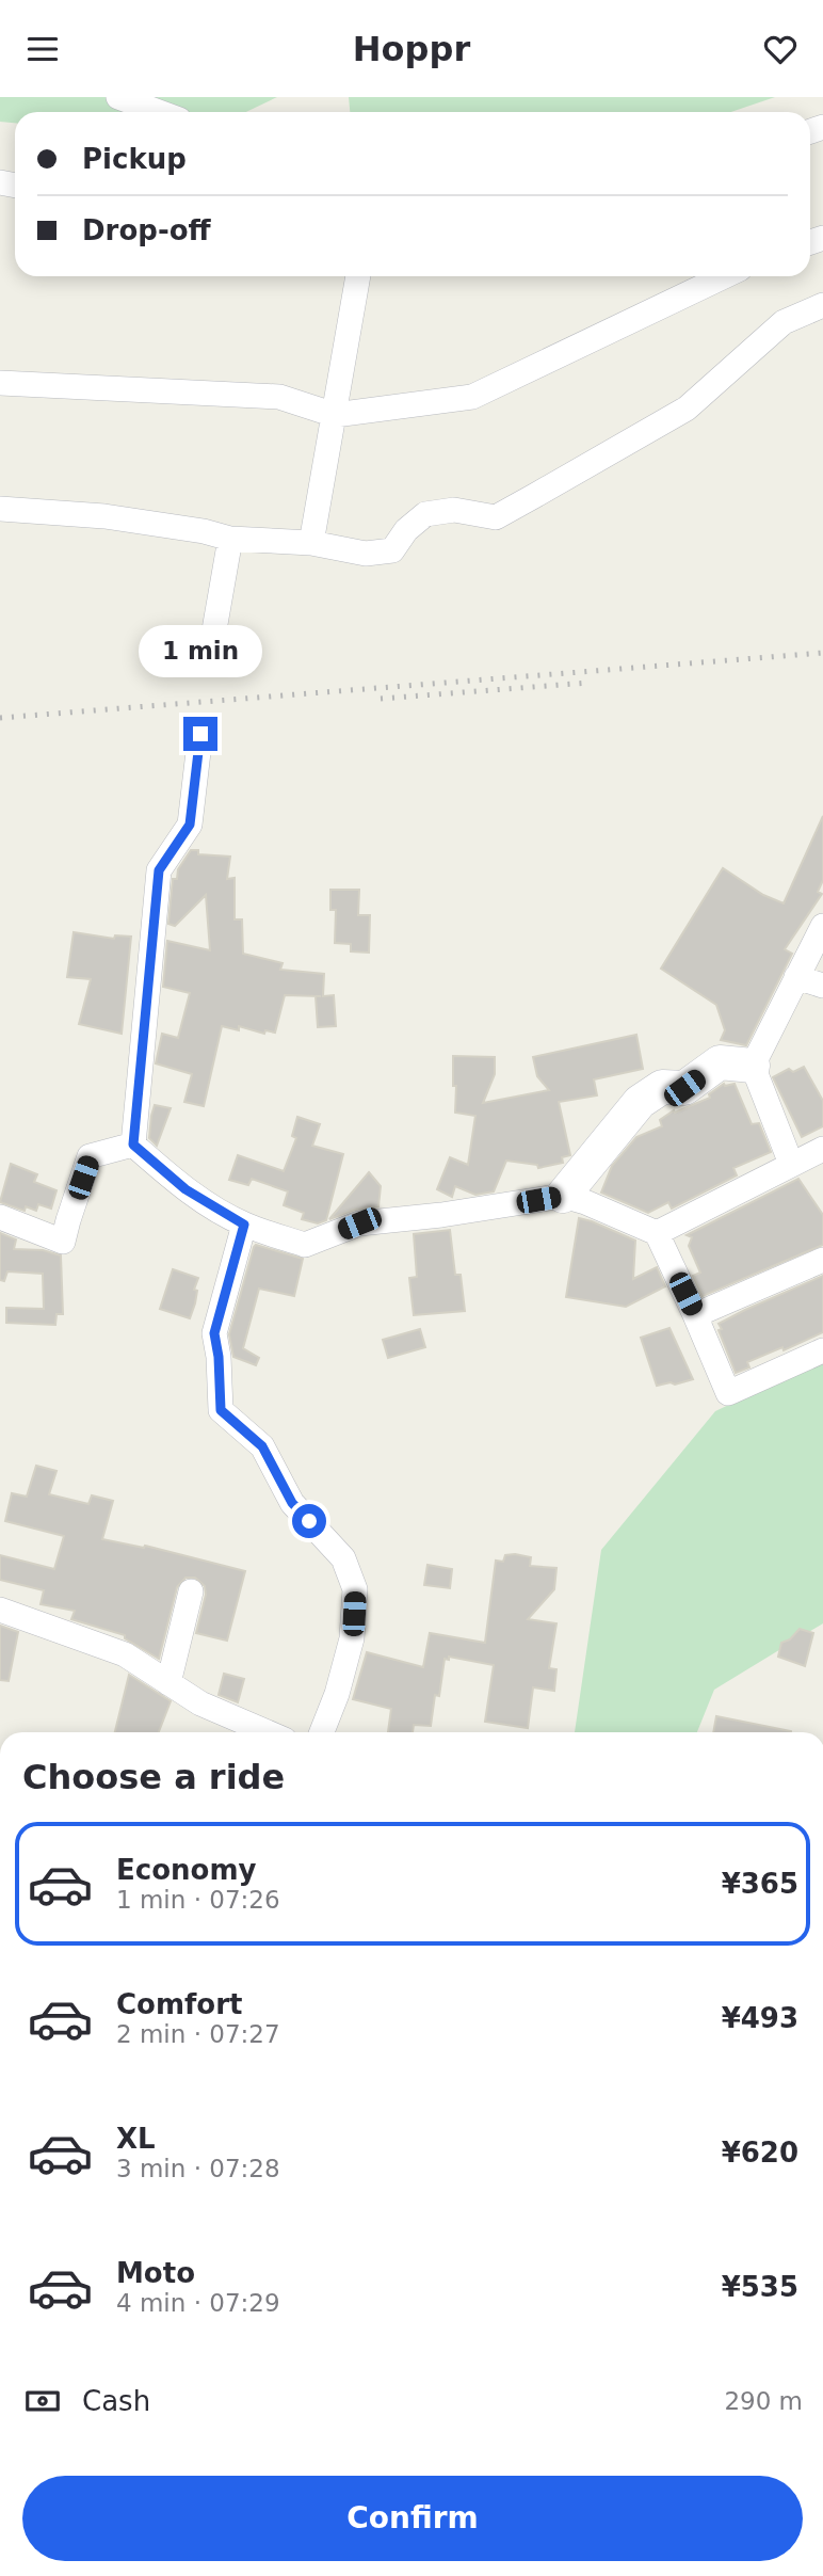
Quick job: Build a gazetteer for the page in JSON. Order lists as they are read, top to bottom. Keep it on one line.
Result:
{"page":{"header":"Hoppr","banner":["Pickup","Drop-off"],"bubble":"1 min","heading":"Choose a ride","list":[{"name":"Economy","note":"1 min · 07:26","value":"¥365"},{"name":"Comfort","note":"2 min · 07:27","value":"¥493"},{"name":"XL","note":"3 min · 07:28","value":"¥620"},{"name":"Moto","note":"4 min · 07:29","value":"¥535"}],"pay":["Cash","290 m"],"buttons":"Confirm"}}
